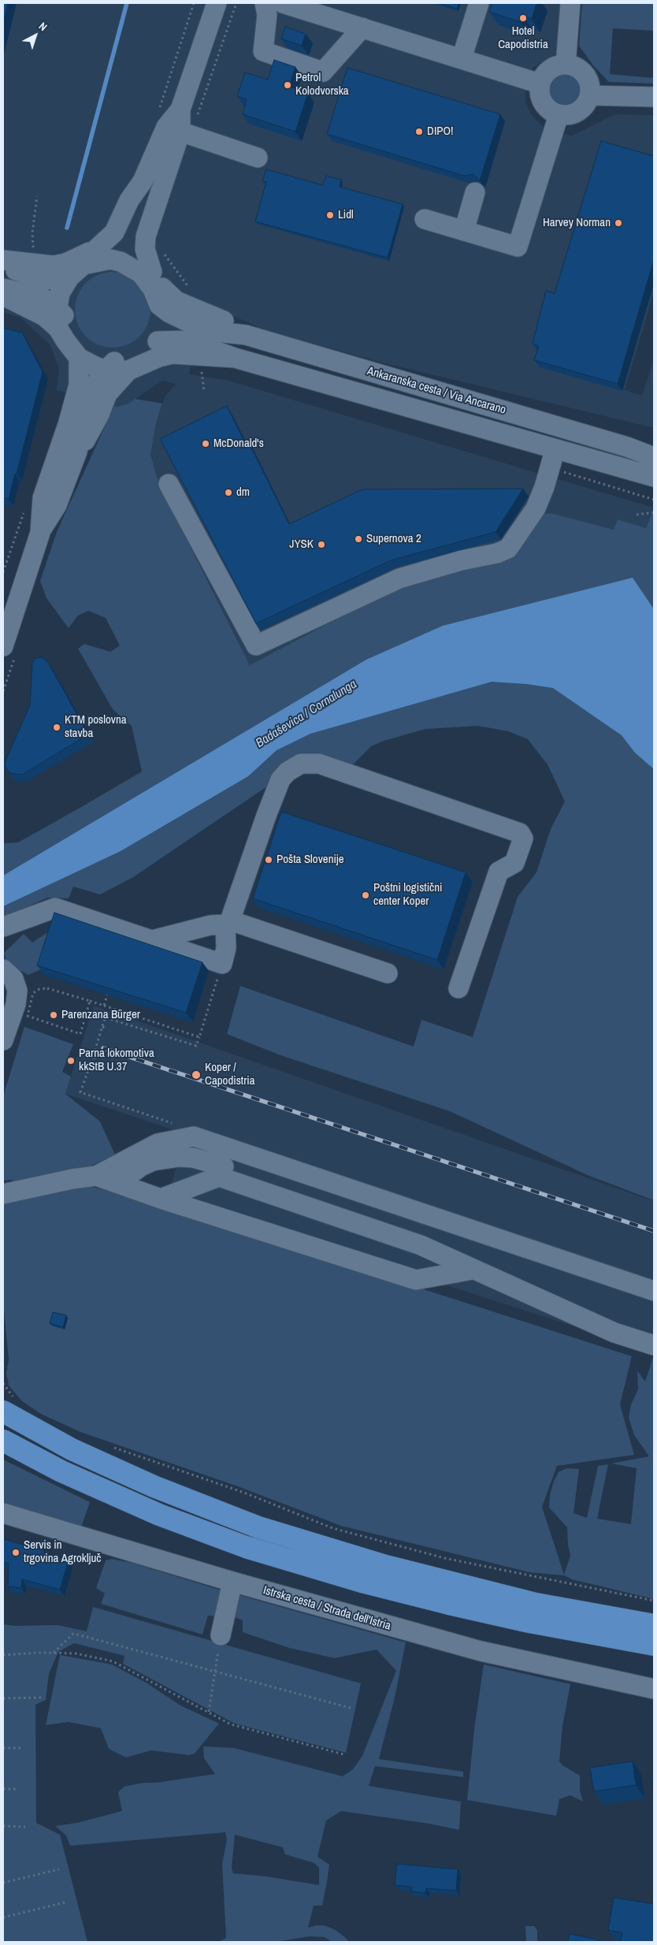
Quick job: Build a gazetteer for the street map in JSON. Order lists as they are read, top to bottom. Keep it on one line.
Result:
{"streets":{"street":["Ankaranska cesta / Via Ancarano","Istrska cesta / Strada dell'Istria"]},"water":["Badaševica / Cornalunga"],"places":["Hotel Capodistria","Petrol Kolodvorska","DIPO!","Lidl","Harvey Norman","McDonald's","dm","Supernova 2","JYSK","KTM poslovna stavba","Pošta Slovenije","Poštni logistični center Koper","Parenzana Bürger","Parna lokomotiva kkStB U.37","Koper / Capodistria","Servis in trgovina Agroključ"],"north":"top right"}
